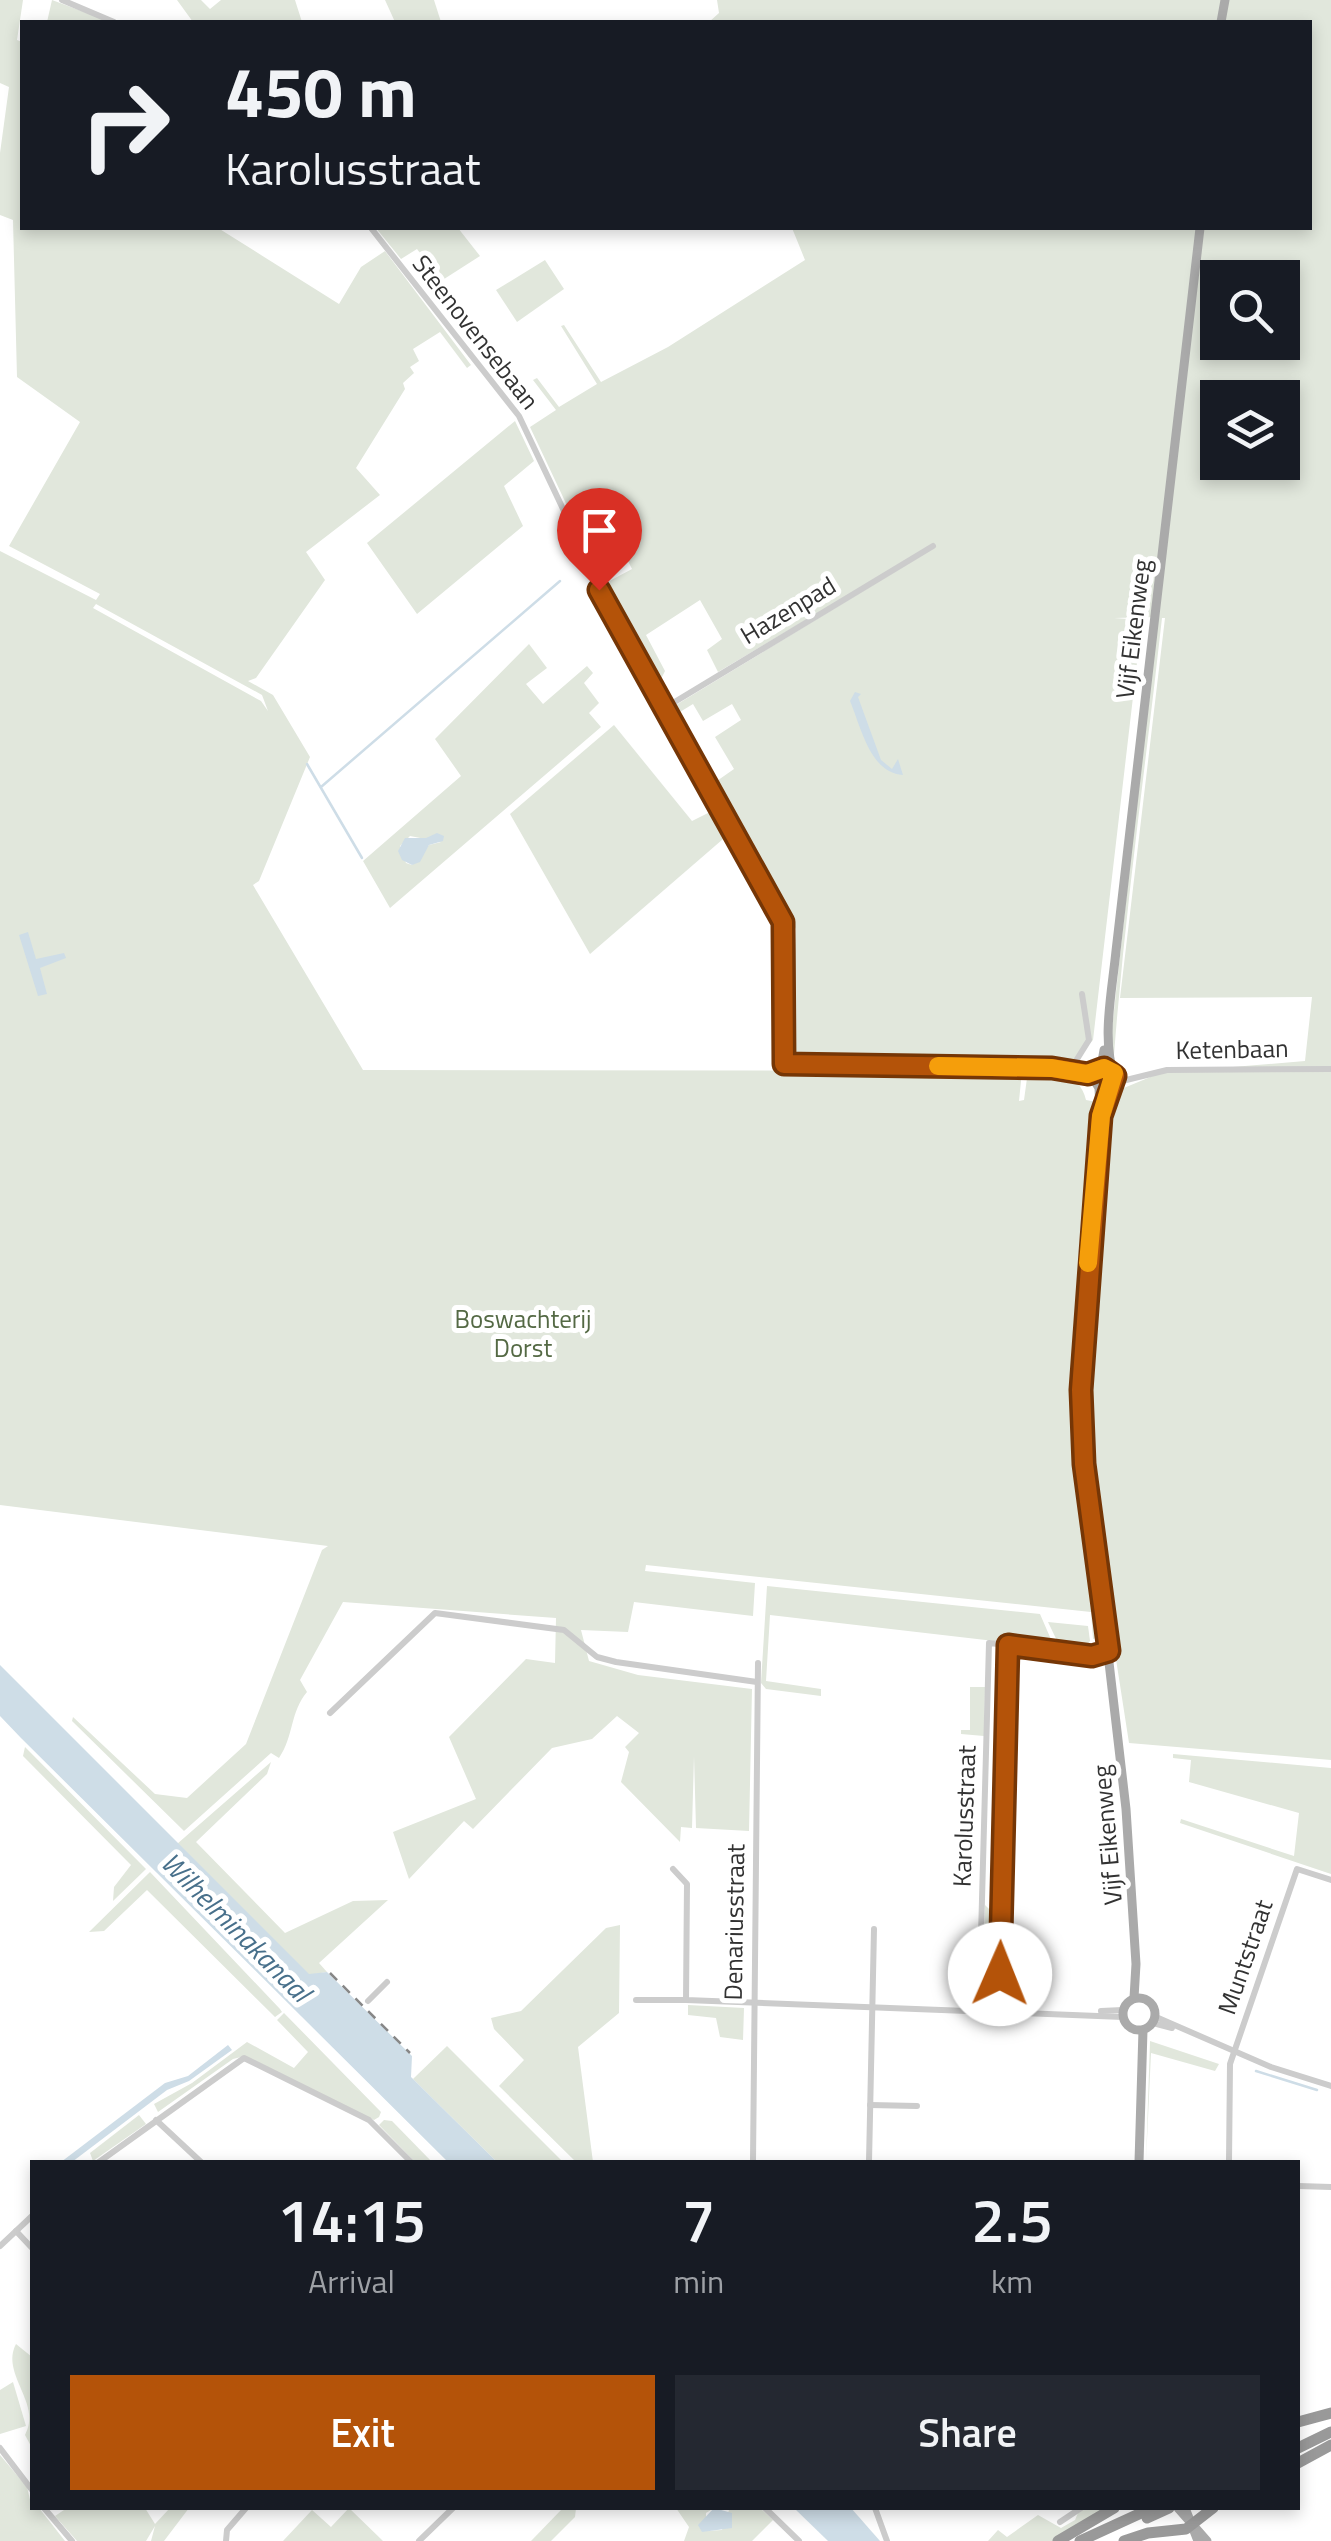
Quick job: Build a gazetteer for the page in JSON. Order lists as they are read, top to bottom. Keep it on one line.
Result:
{"streets":{"main road":["Vijf Eikenweg"],"street":["Steenovensebaan","Hazenpad","Ketenbaan","Karolusstraat","Denariusstraat","Muntstraat"]},"crossings":[["Steenovensebaan","Hazenpad"],["Steenovensebaan","Ketenbaan"],["Vijf Eikenweg","Ketenbaan"]],"water":["Wilhelminakanaal"],"parks":["Boswachterij Dorst"],"page":{"turn":["450 m","Karolusstraat"],"eta":["14:15","Arrival","7","min","2.5","km"],"buttons":["Exit","Share"]}}
